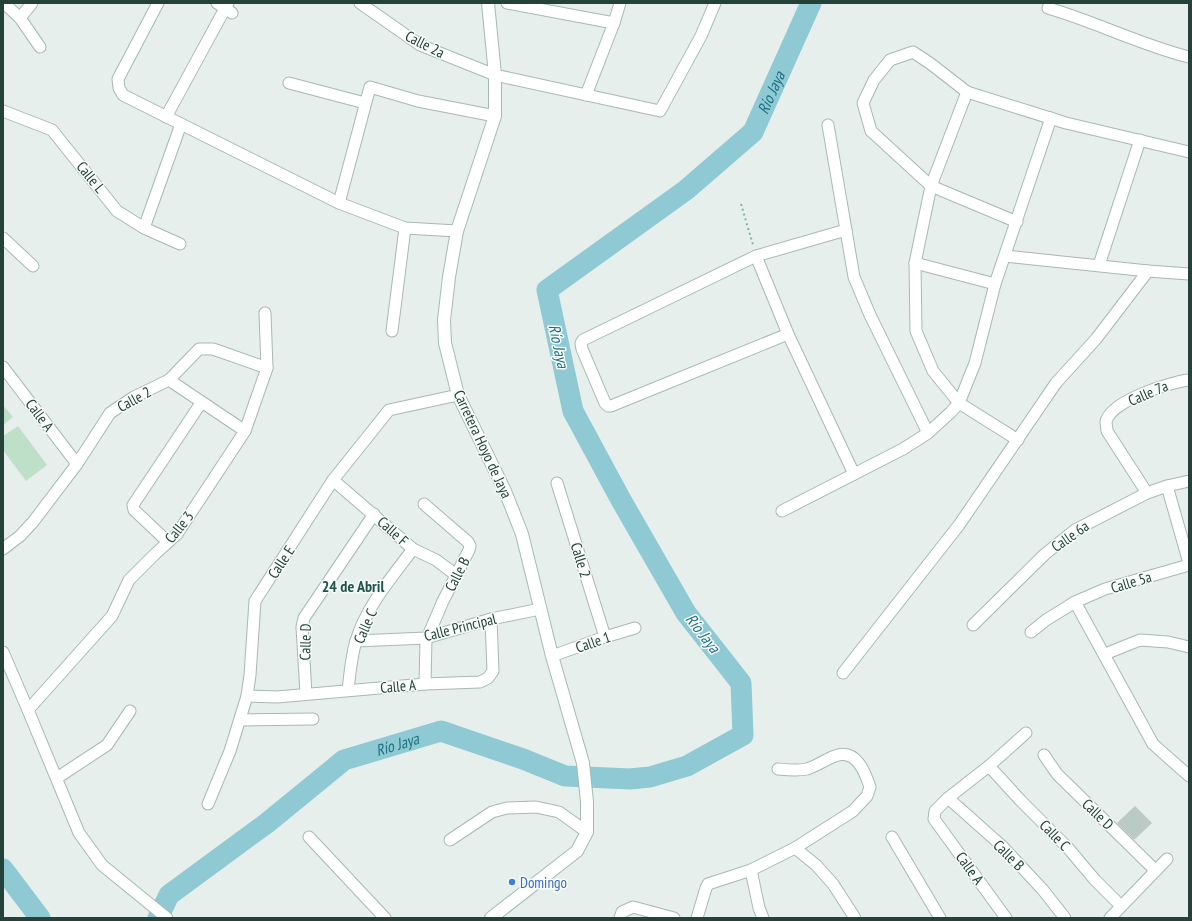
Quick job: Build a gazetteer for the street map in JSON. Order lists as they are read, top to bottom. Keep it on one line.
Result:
{"streets":{"street":["Calle 2a","Calle L","Calle 7a","Calle 2","Calle A","Carretera Hoyo de Jaya","Calle 3","Calle F","Calle 6a","Calle E","Calle B","Calle 5a","Calle C","Calle Principal","Calle D","Calle 1"]},"crossings":[["Calle 2a","Carretera Hoyo de Jaya"],["Calle 7a","Calle 6a"],["Calle 2","Calle A"],["Calle 2","Calle 3"],["Calle 2","Calle 1"],["Calle A","Calle E"],["Calle A","Calle B"],["Calle A","Calle C"],["Calle A","Calle Principal"],["Calle A","Calle D"],["Carretera Hoyo de Jaya","Calle E"],["Carretera Hoyo de Jaya","Calle Principal"],["Carretera Hoyo de Jaya","Calle 1"],["Calle F","Calle E"],["Calle F","Calle B"],["Calle F","Calle C"],["Calle F","Calle D"],["Calle B","Calle Principal"],["Calle C","Calle Principal"]],"districts":["24 de Abril"],"water":["Río Jaya"],"places":["Domingo"]}
